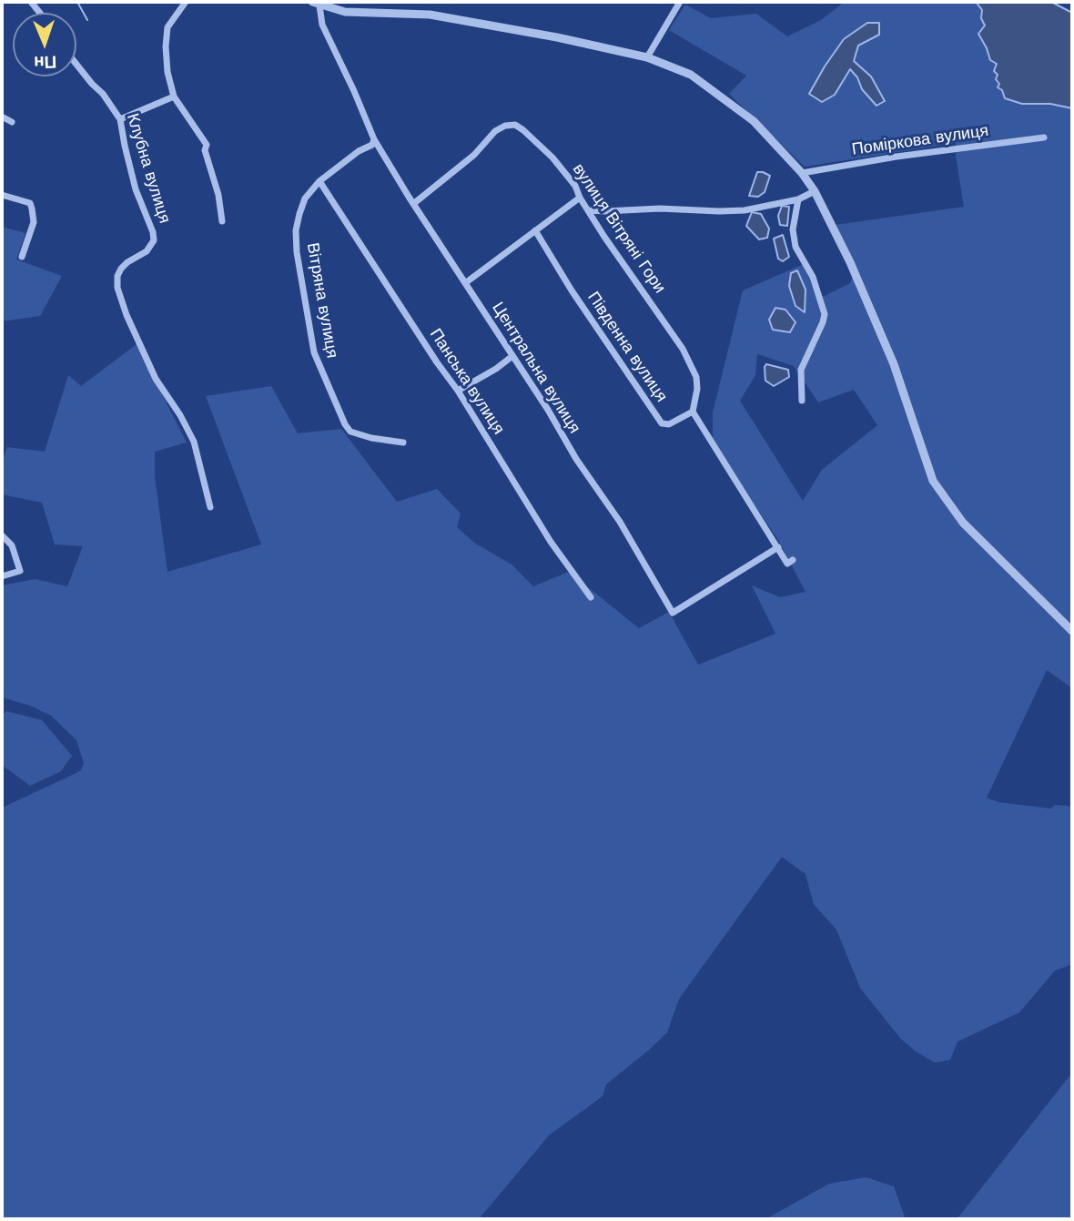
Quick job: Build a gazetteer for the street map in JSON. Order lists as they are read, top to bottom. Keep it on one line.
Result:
{"streets":{"street":["Поміркова вулиця","Клубна вулиця","вулиця Вітряні Гори","Вітряна вулиця","Південна вулиця","Центральна вулиця","Панська вулиця"]},"crossings":[["вулиця Вітряні Гори","Південна вулиця"],["вулиця Вітряні Гори","Центральна вулиця"],["Вітряна вулиця","Центральна вулиця"],["Вітряна вулиця","Панська вулиця"]],"north":"bottom"}
